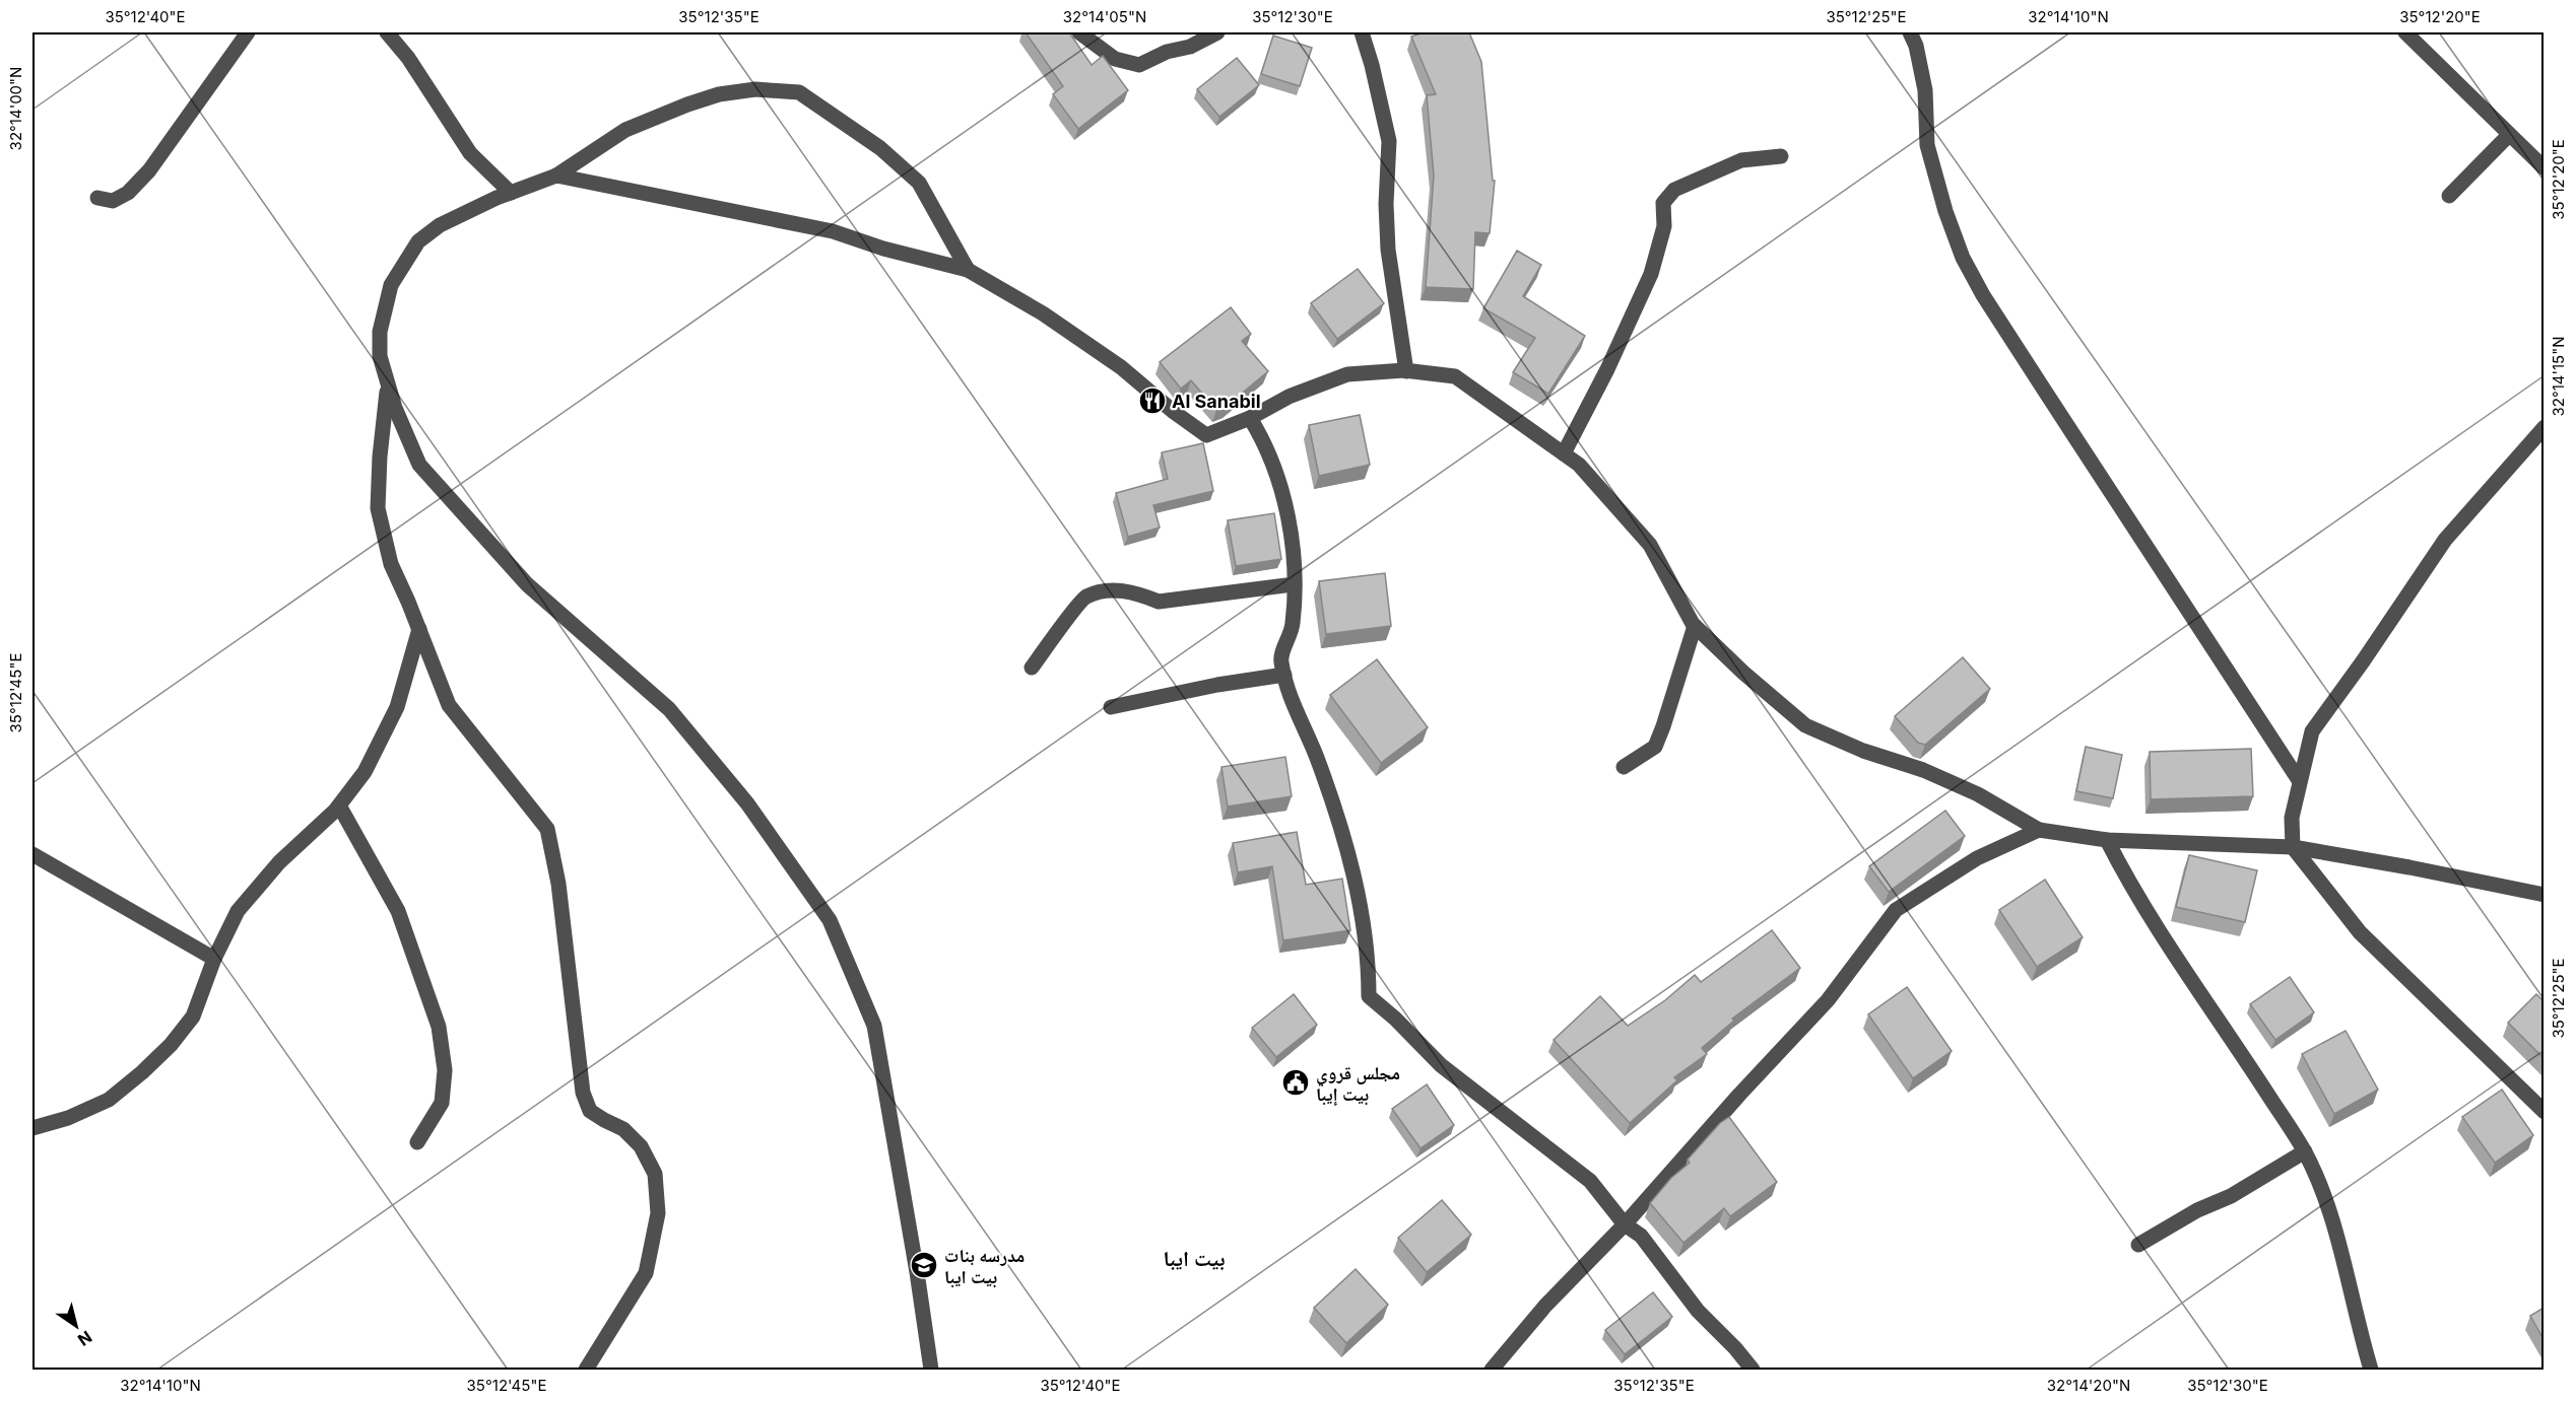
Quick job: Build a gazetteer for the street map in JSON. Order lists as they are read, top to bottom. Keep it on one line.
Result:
{"districts":["بيت ايبا"],"places":{"restaurant":["Al Sanabil"],"public building":["مجلس قروي بيت إيبا"],"school or university":["مدرسه بنات بيت ايبا"]},"north":"bottom right","coordinates":["35°12'40\"E","35°12'35\"E","32°14'05\"N","35°12'30\"E","35°12'25\"E","32°14'10\"N","35°12'20\"E","32°14'00\"N","32°14'15\"N","35°12'45\"E","32°14'20\"N"]}
